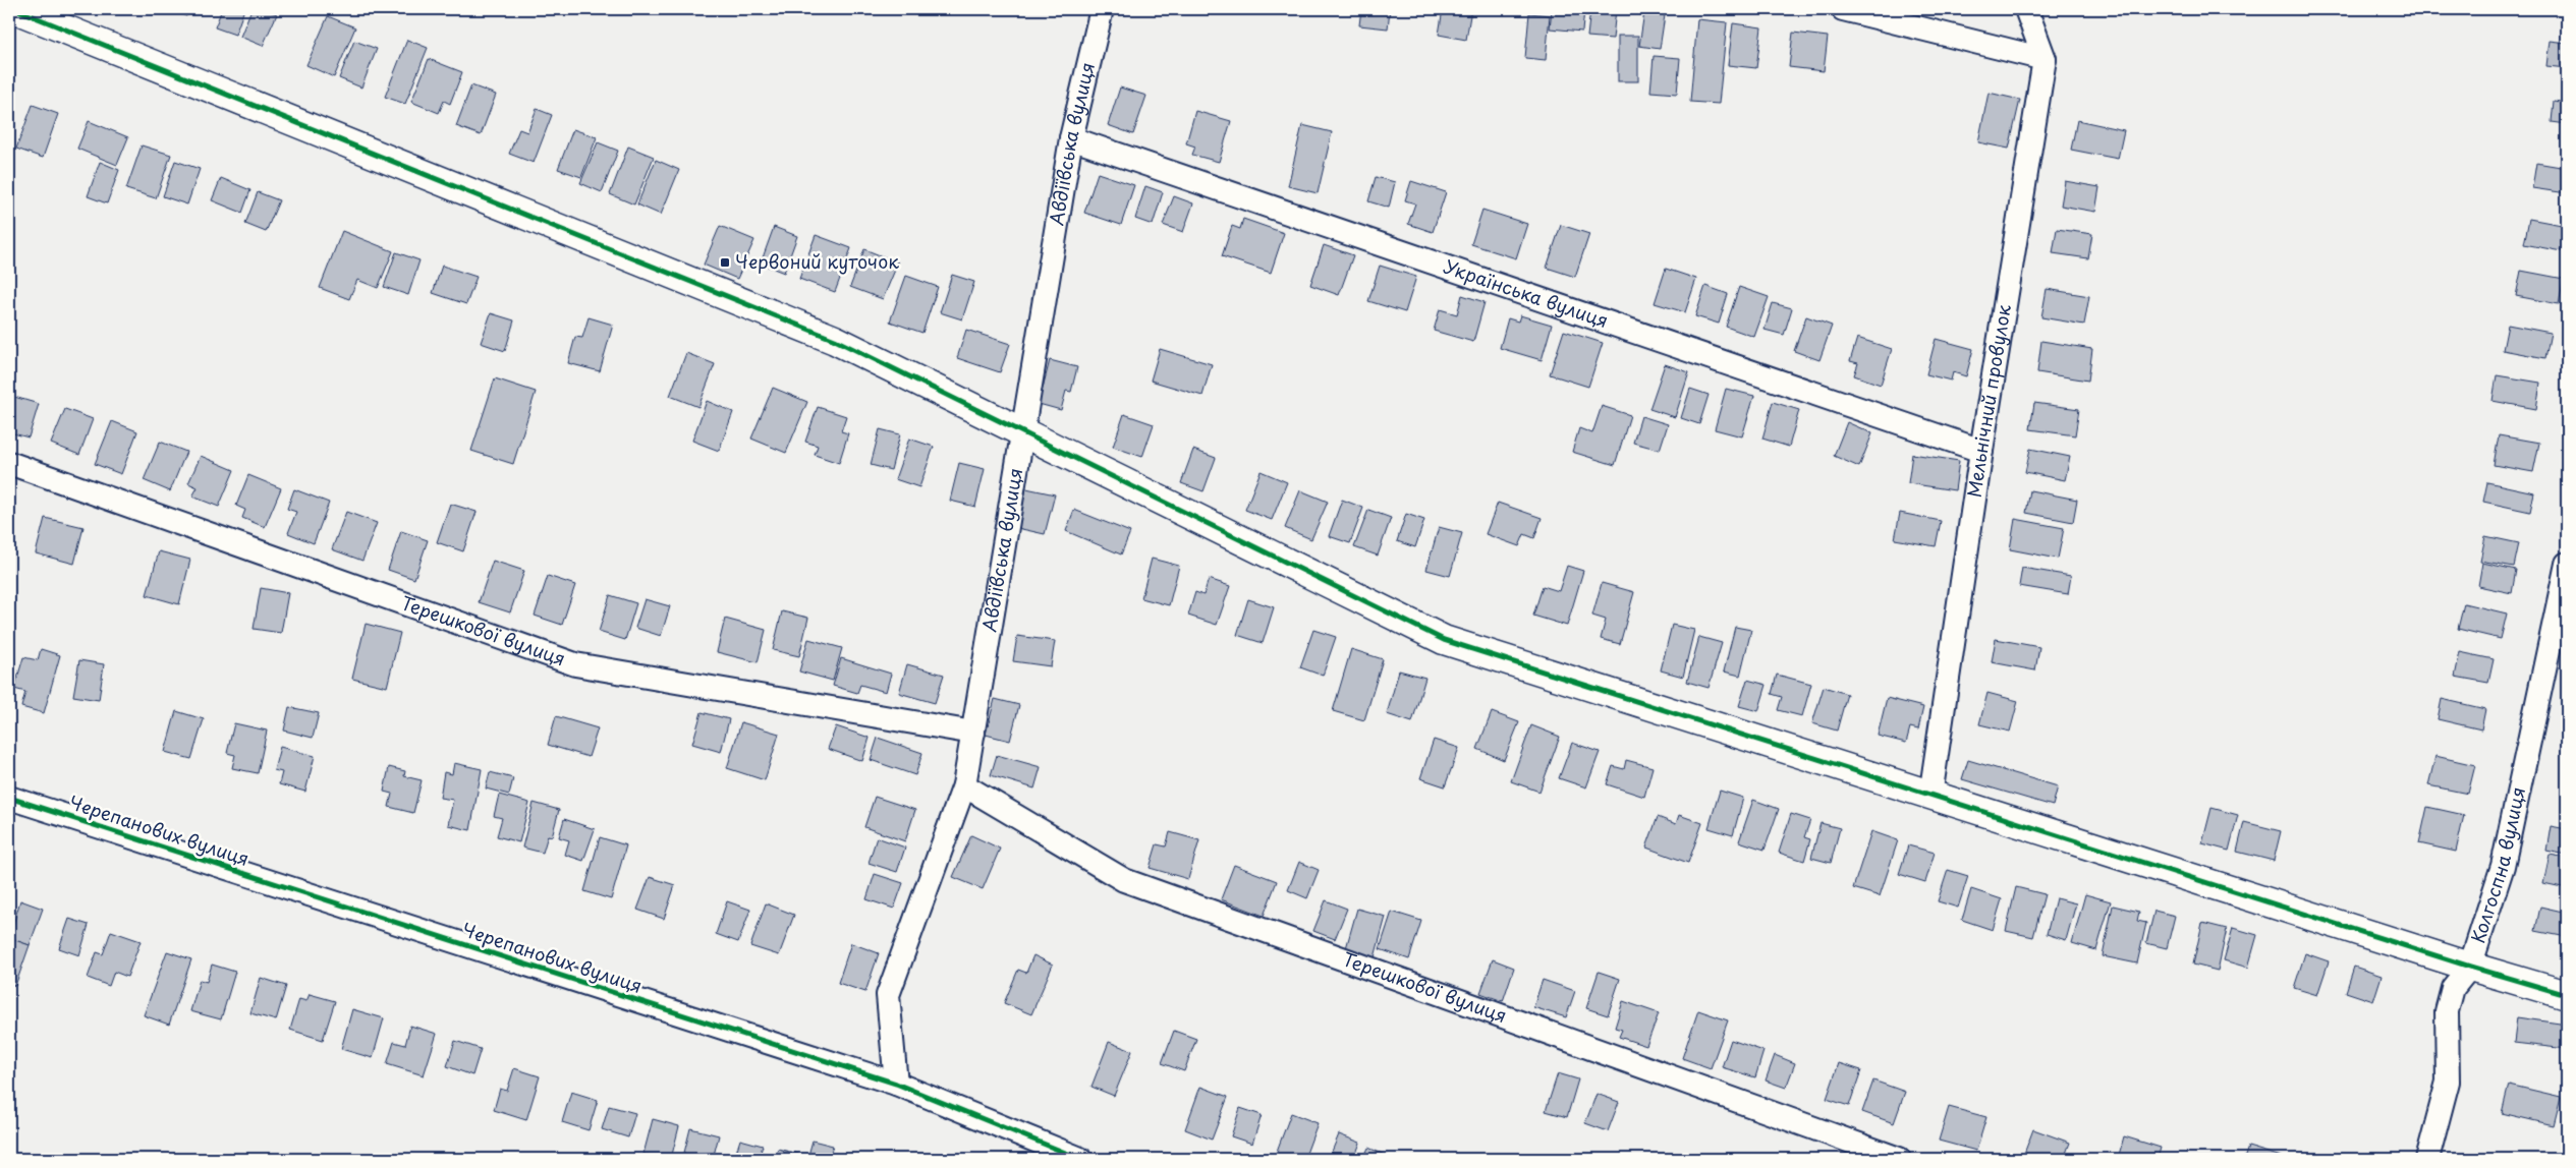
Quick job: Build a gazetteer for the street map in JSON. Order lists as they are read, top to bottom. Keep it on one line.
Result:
{"streets":{"street":["Авдіївська вулиця","Українська вулиця","Мельнiчний провулок","Терешкової вулиця","Черепанових вулиця","Колгоспна вулиця"]},"crossings":[["Авдіївська вулиця","Українська вулиця"],["Авдіївська вулиця","Терешкової вулиця"],["Авдіївська вулиця","Черепанових вулиця"],["Українська вулиця","Мельнiчний провулок"]],"places":{"transit":["Червоний куточок"]}}
